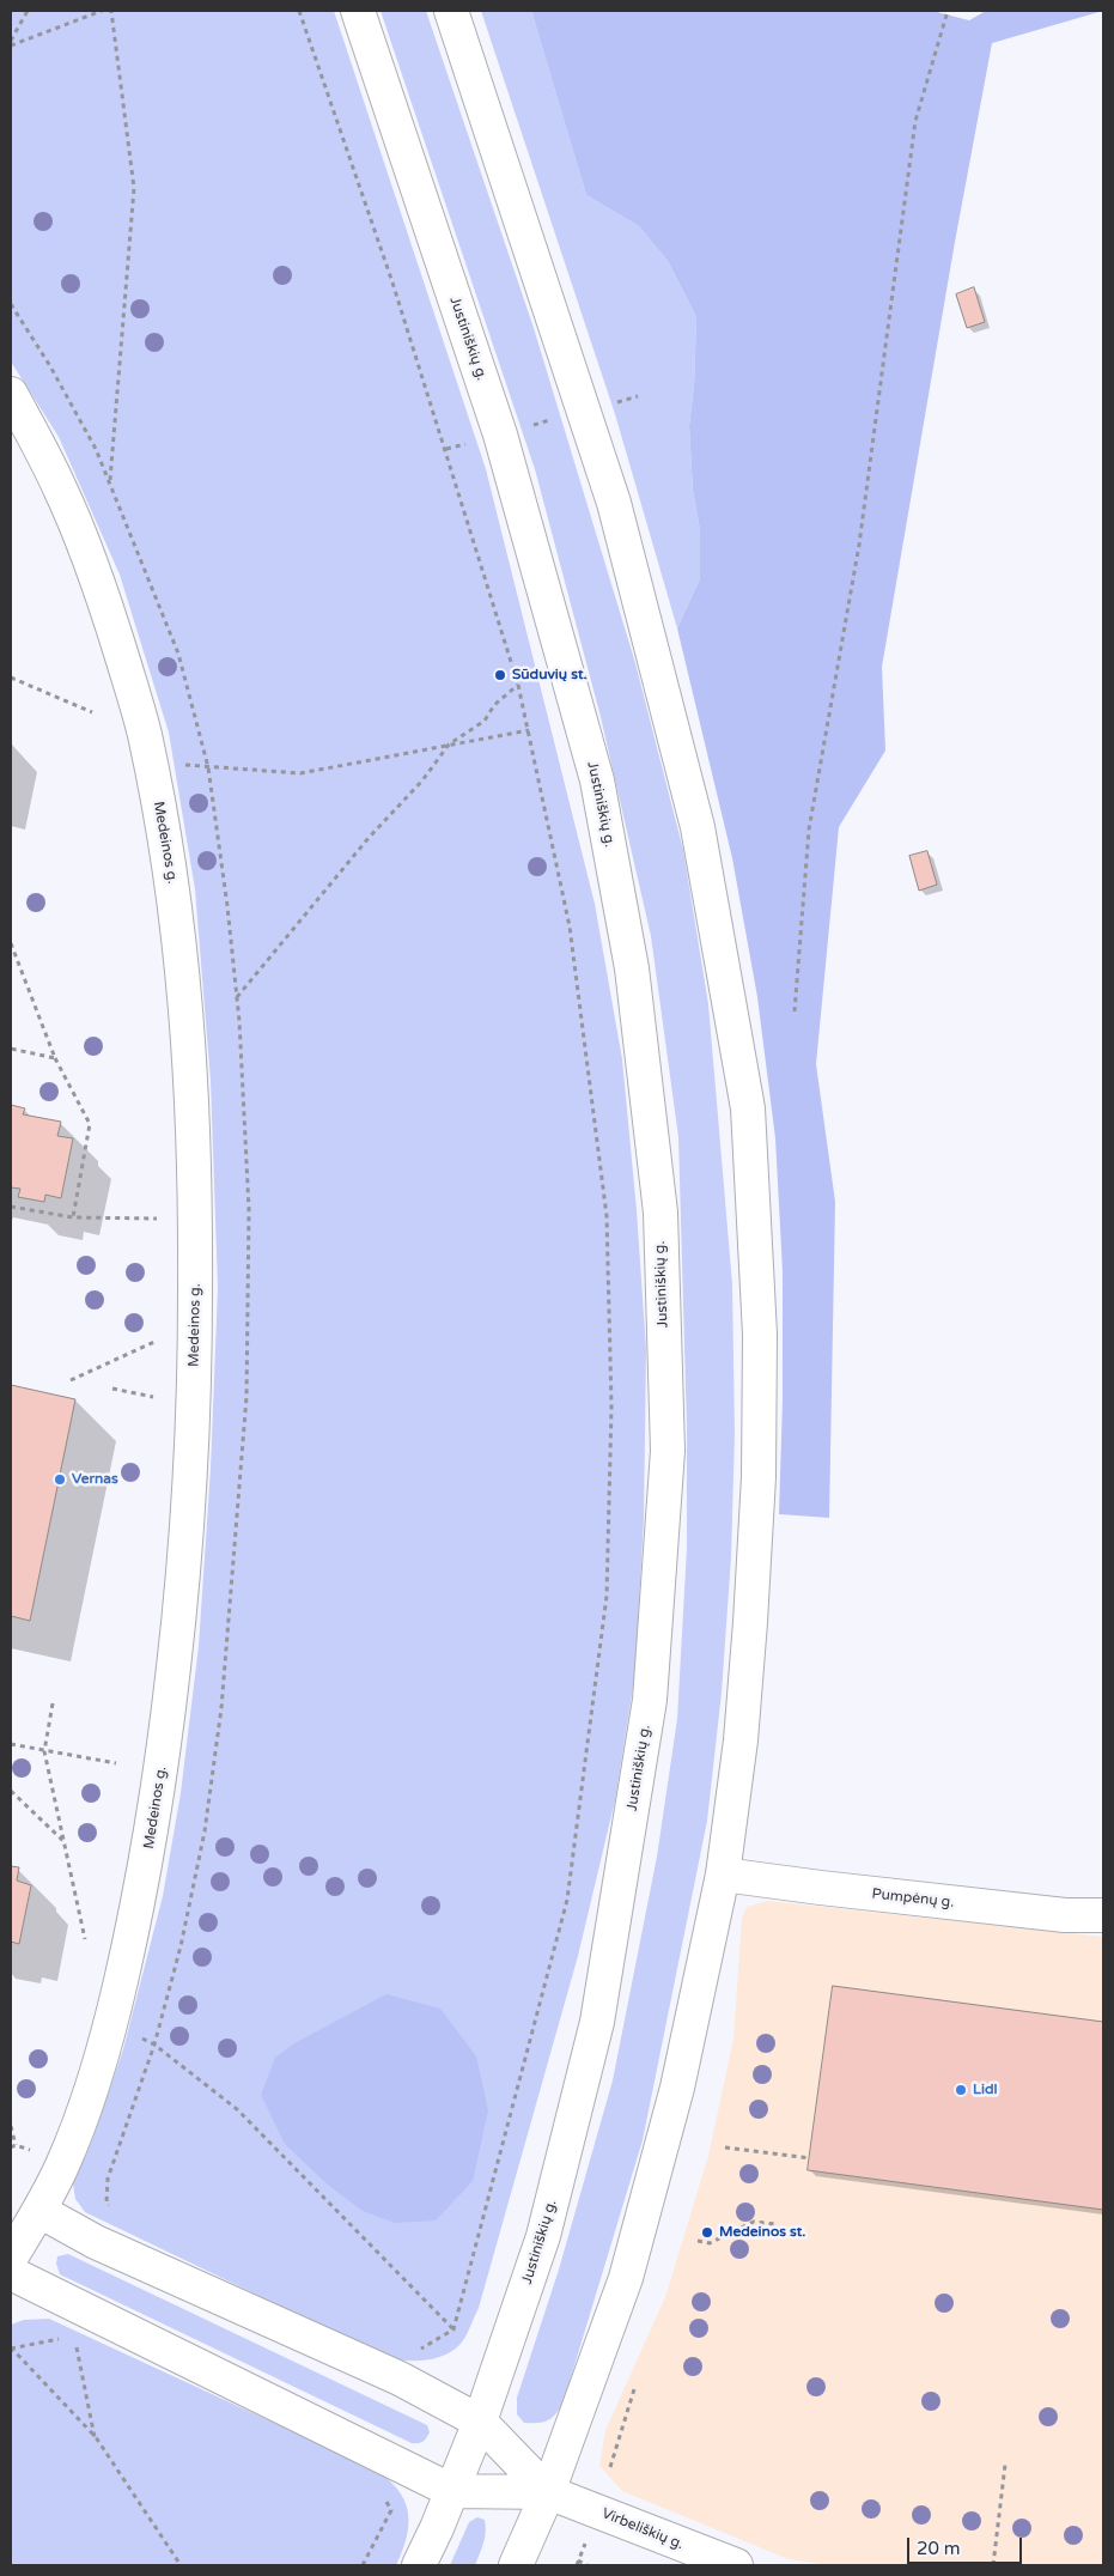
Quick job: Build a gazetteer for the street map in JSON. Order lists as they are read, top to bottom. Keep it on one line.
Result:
{"streets":{"main road":["Justiniškių g.","Medeinos g.","Pumpėnų g.","Virbeliškių g."]},"places":["Sūduvių st.","Vernas","Lidl","Medeinos st."],"scale_bar":"20 m"}
